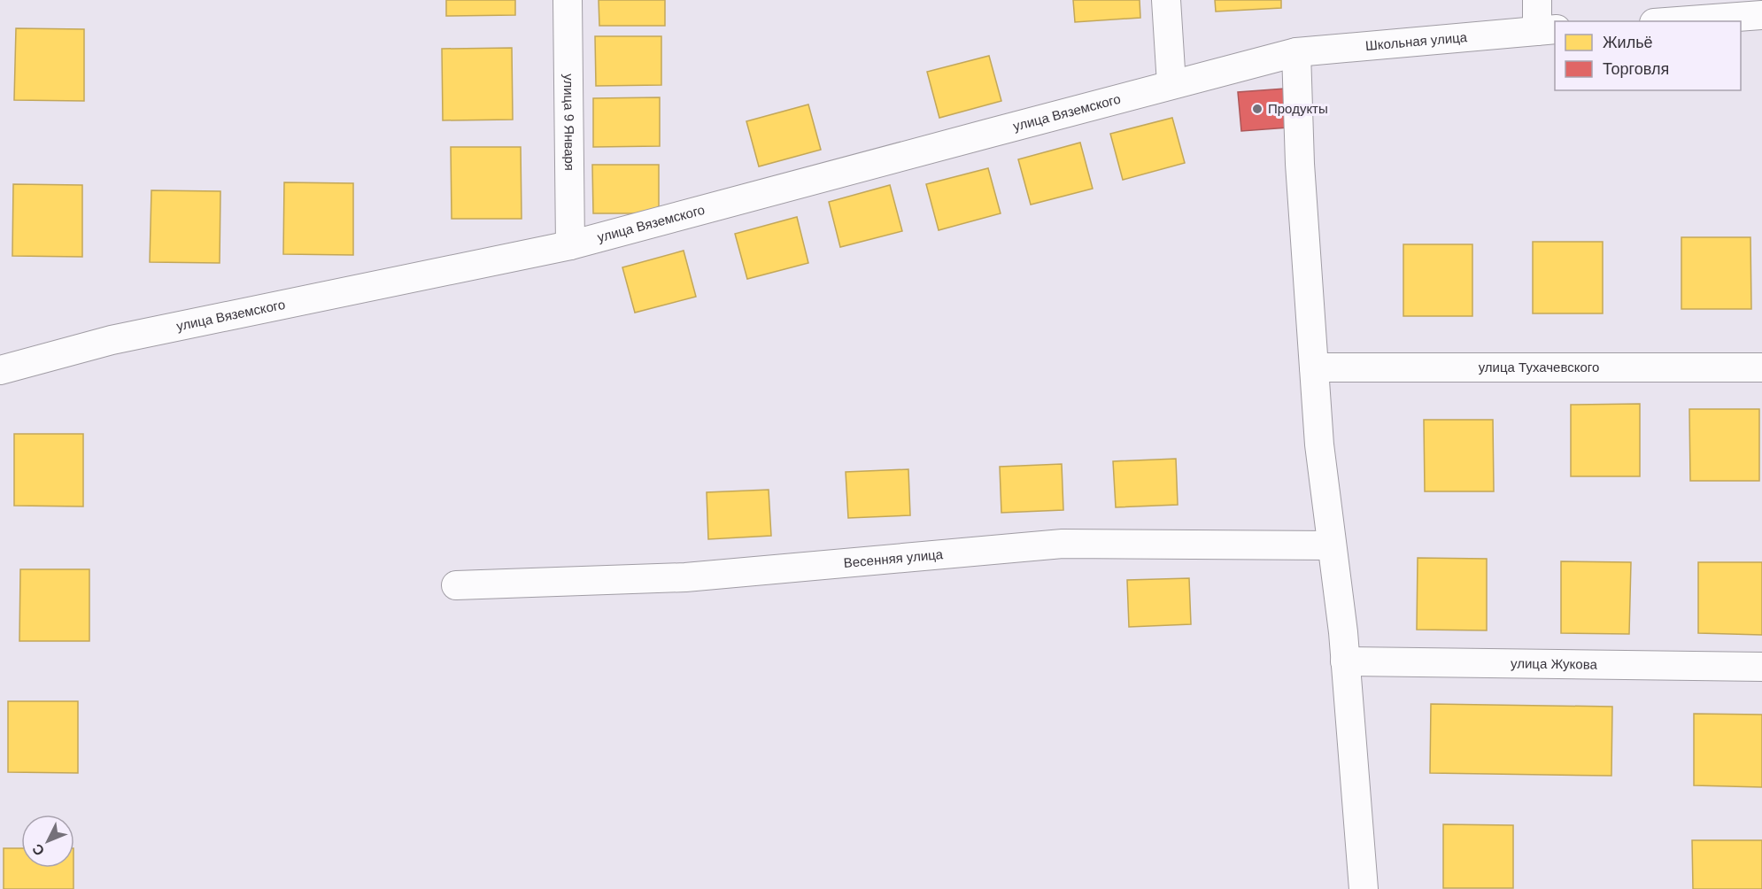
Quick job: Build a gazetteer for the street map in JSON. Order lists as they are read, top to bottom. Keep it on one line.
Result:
{"streets":{"street":["Школьная улица","улица Вяземского","улица 9 Января","улица Тухачевского","Весенняя улица","улица Жукова"]},"crossings":[["Школьная улица","улица Вяземского"],["улица Вяземского","улица 9 Января"]],"places":["Продукты"],"legend":["Жильё","Торговля"],"north":"bottom left"}
